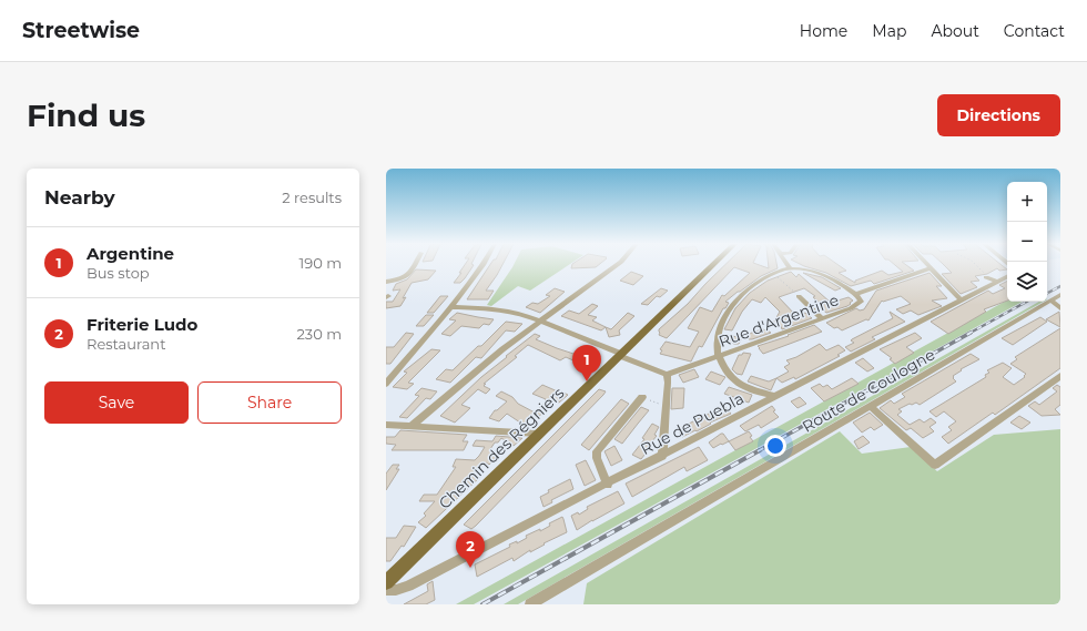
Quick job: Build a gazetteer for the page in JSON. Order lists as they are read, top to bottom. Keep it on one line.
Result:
{"streets":{"main road":["Chemin des Régniers"],"street":["Rue d'Argentine","Route de Coulogne","Rue de Puebla"]},"page":{"header":"Streetwise","nav":["Home","Map","About","Contact"],"buttons":["Directions",["Save","Share"]],"title":"Find us","heading":["Nearby","2 results"],"map_buttons":["+","−"],"list":[{"mark":"1","name":"Argentine","note":"Bus stop","value":"190 m"},{"mark":"2","name":"Friterie Ludo","note":"Restaurant","value":"230 m"}],"pins":["1","2"]}}
